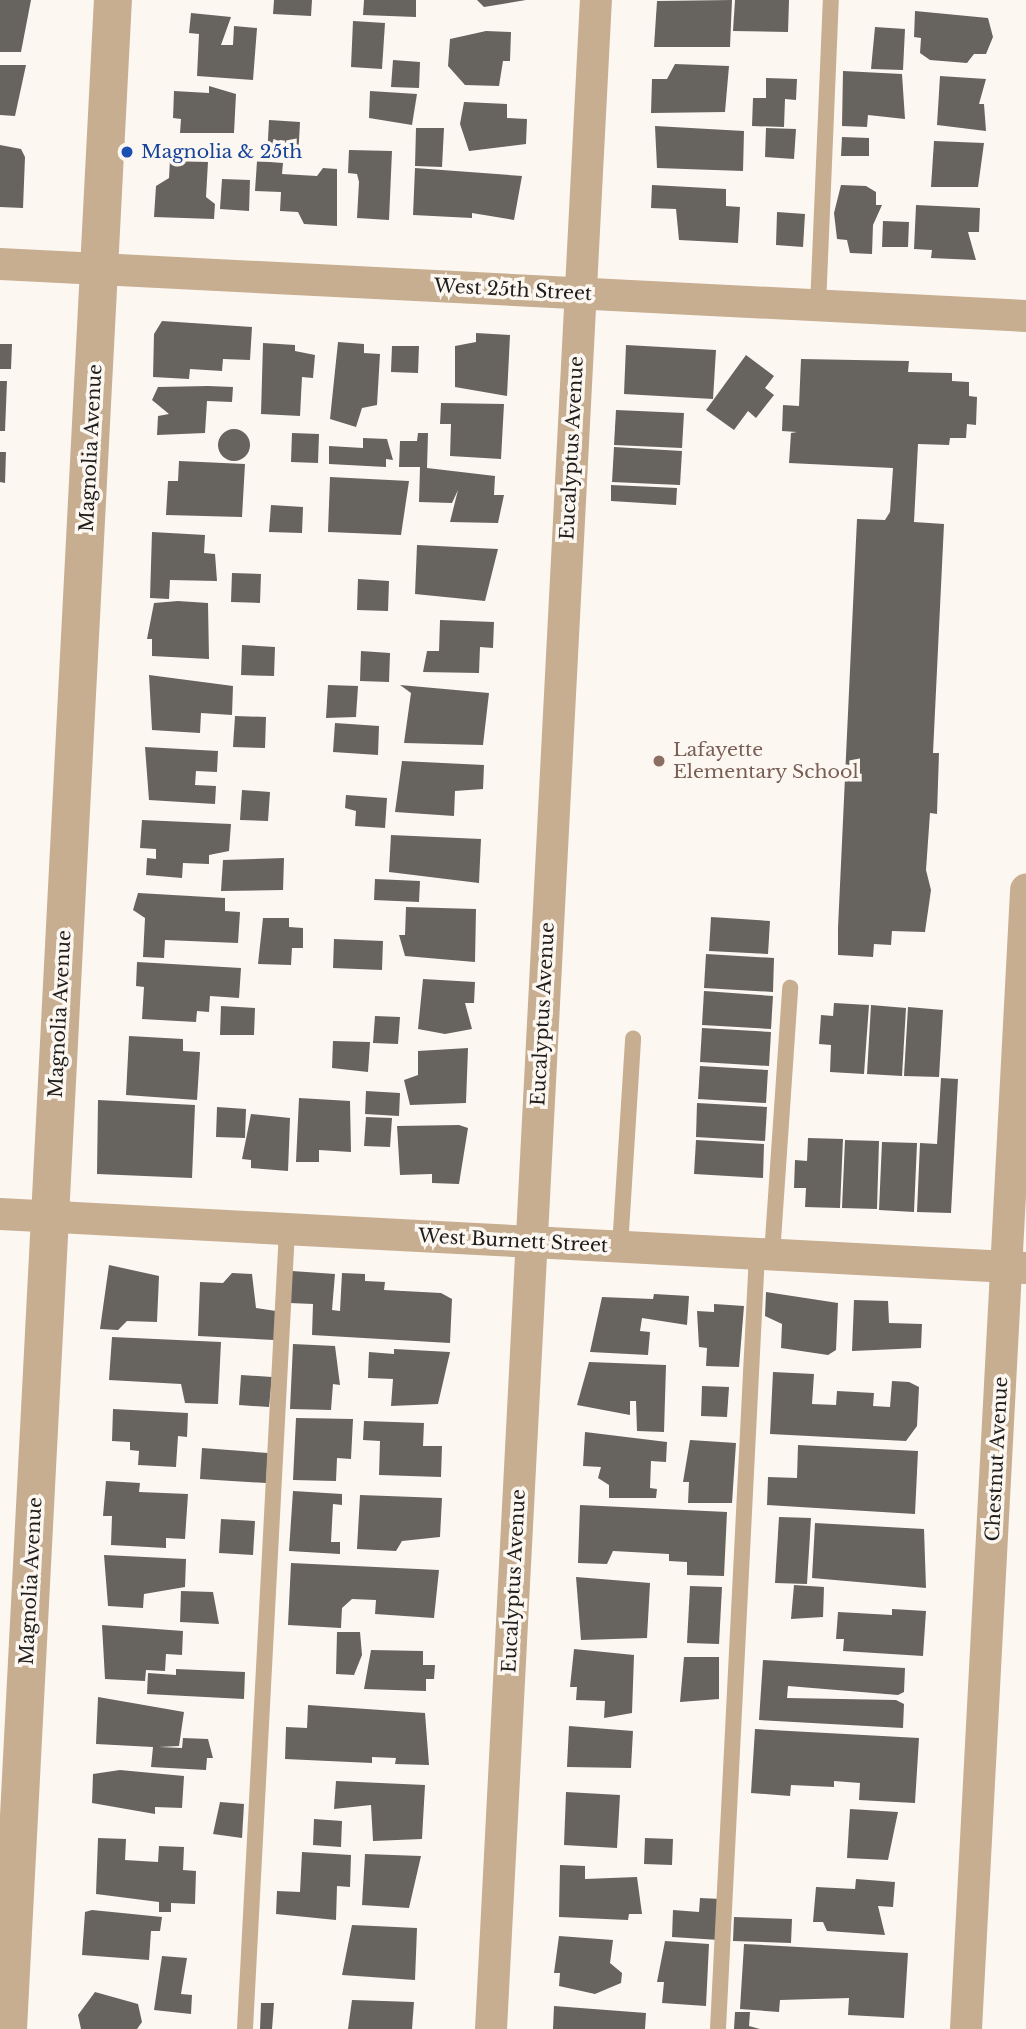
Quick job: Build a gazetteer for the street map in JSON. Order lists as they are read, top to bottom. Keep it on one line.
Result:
{"streets":{"street":["West 25th Street","Magnolia Avenue","Eucalyptus Avenue","West Burnett Street","Chestnut Avenue"]},"crossings":[["West 25th Street","Magnolia Avenue"],["West 25th Street","Eucalyptus Avenue"],["Magnolia Avenue","West Burnett Street"],["Eucalyptus Avenue","West Burnett Street"],["West Burnett Street","Chestnut Avenue"]],"places":["Magnolia & 25th","Lafayette Elementary School"]}
